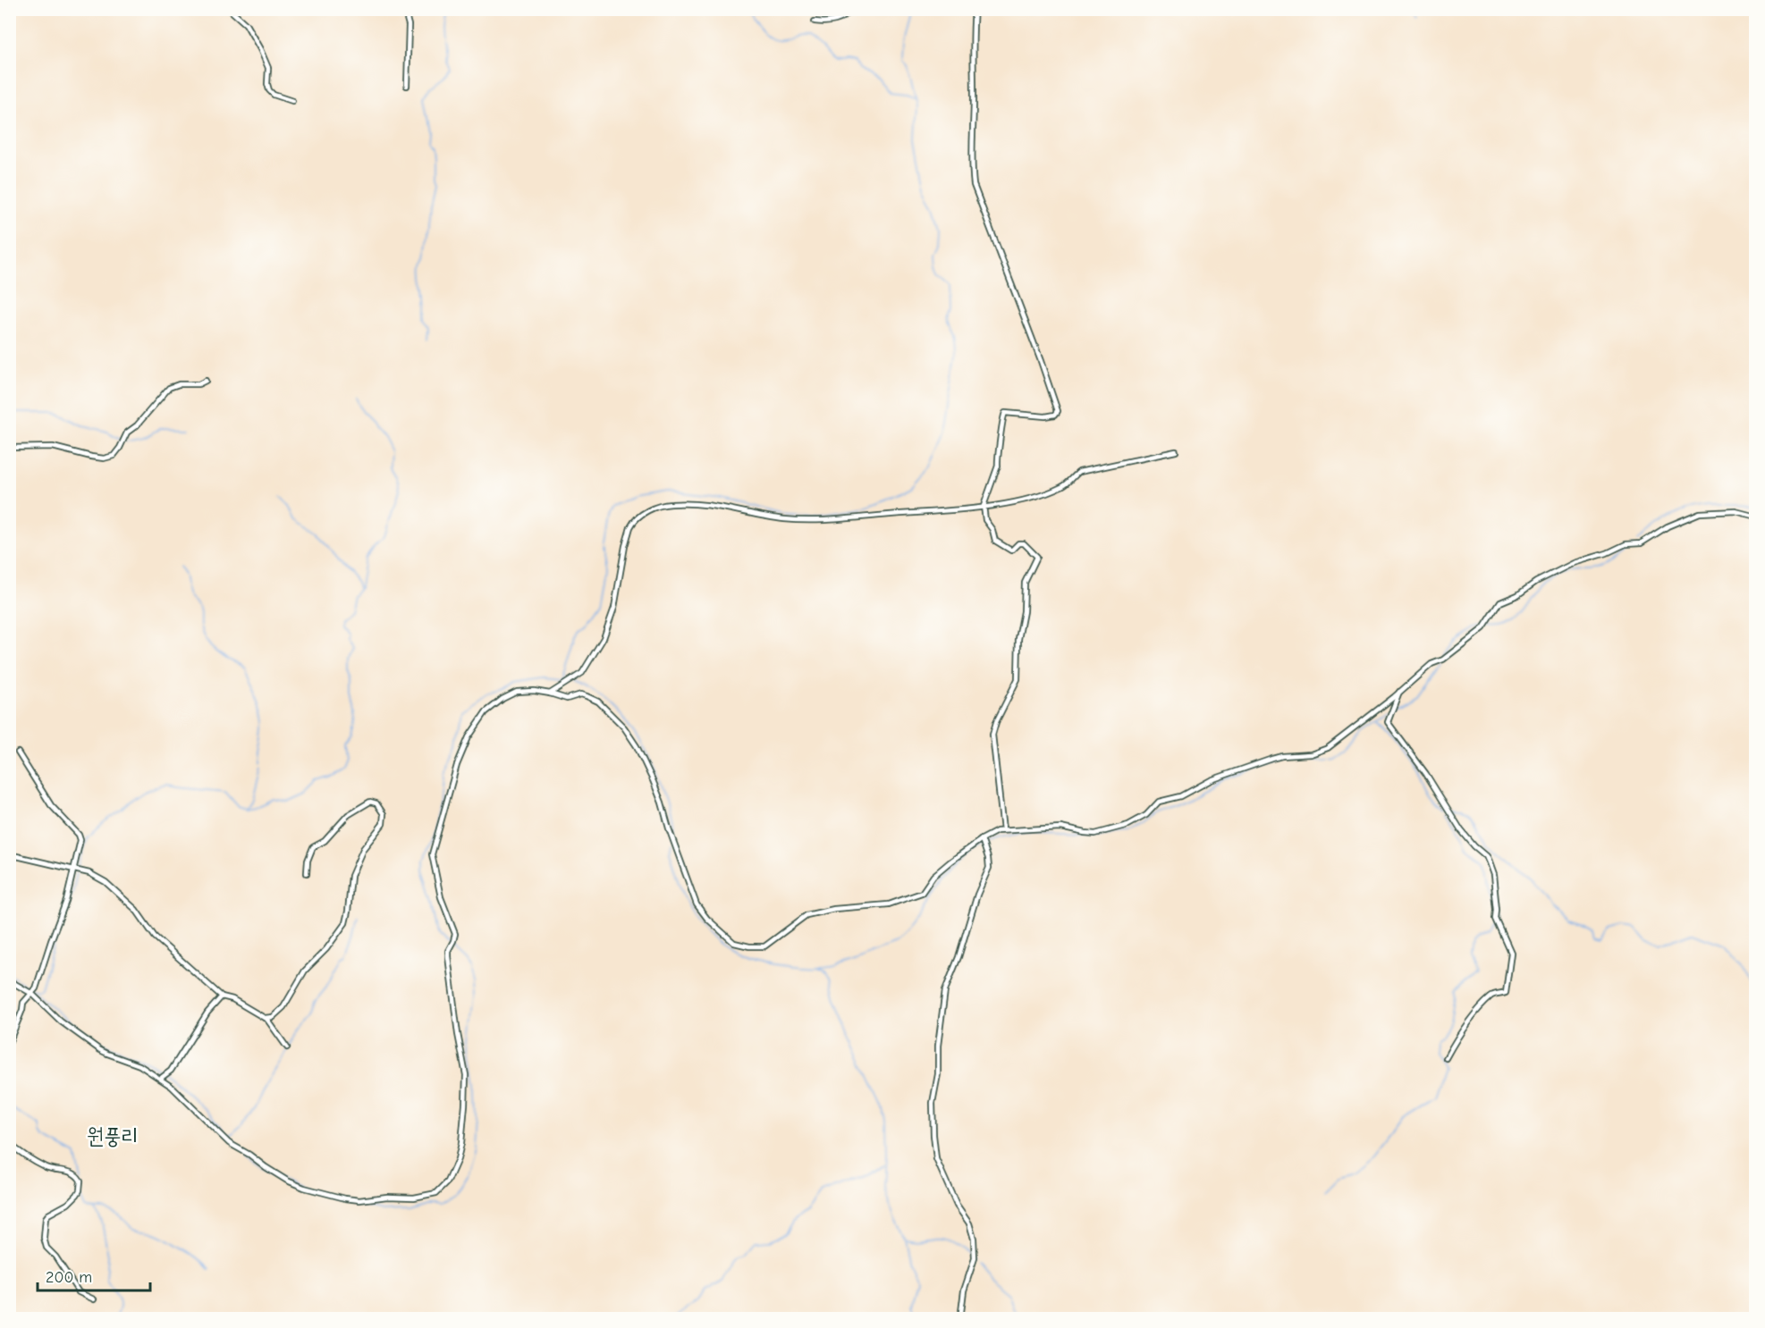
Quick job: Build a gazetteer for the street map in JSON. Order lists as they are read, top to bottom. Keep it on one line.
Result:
{"districts":["원풍리"],"scale_bar":"200 m"}
